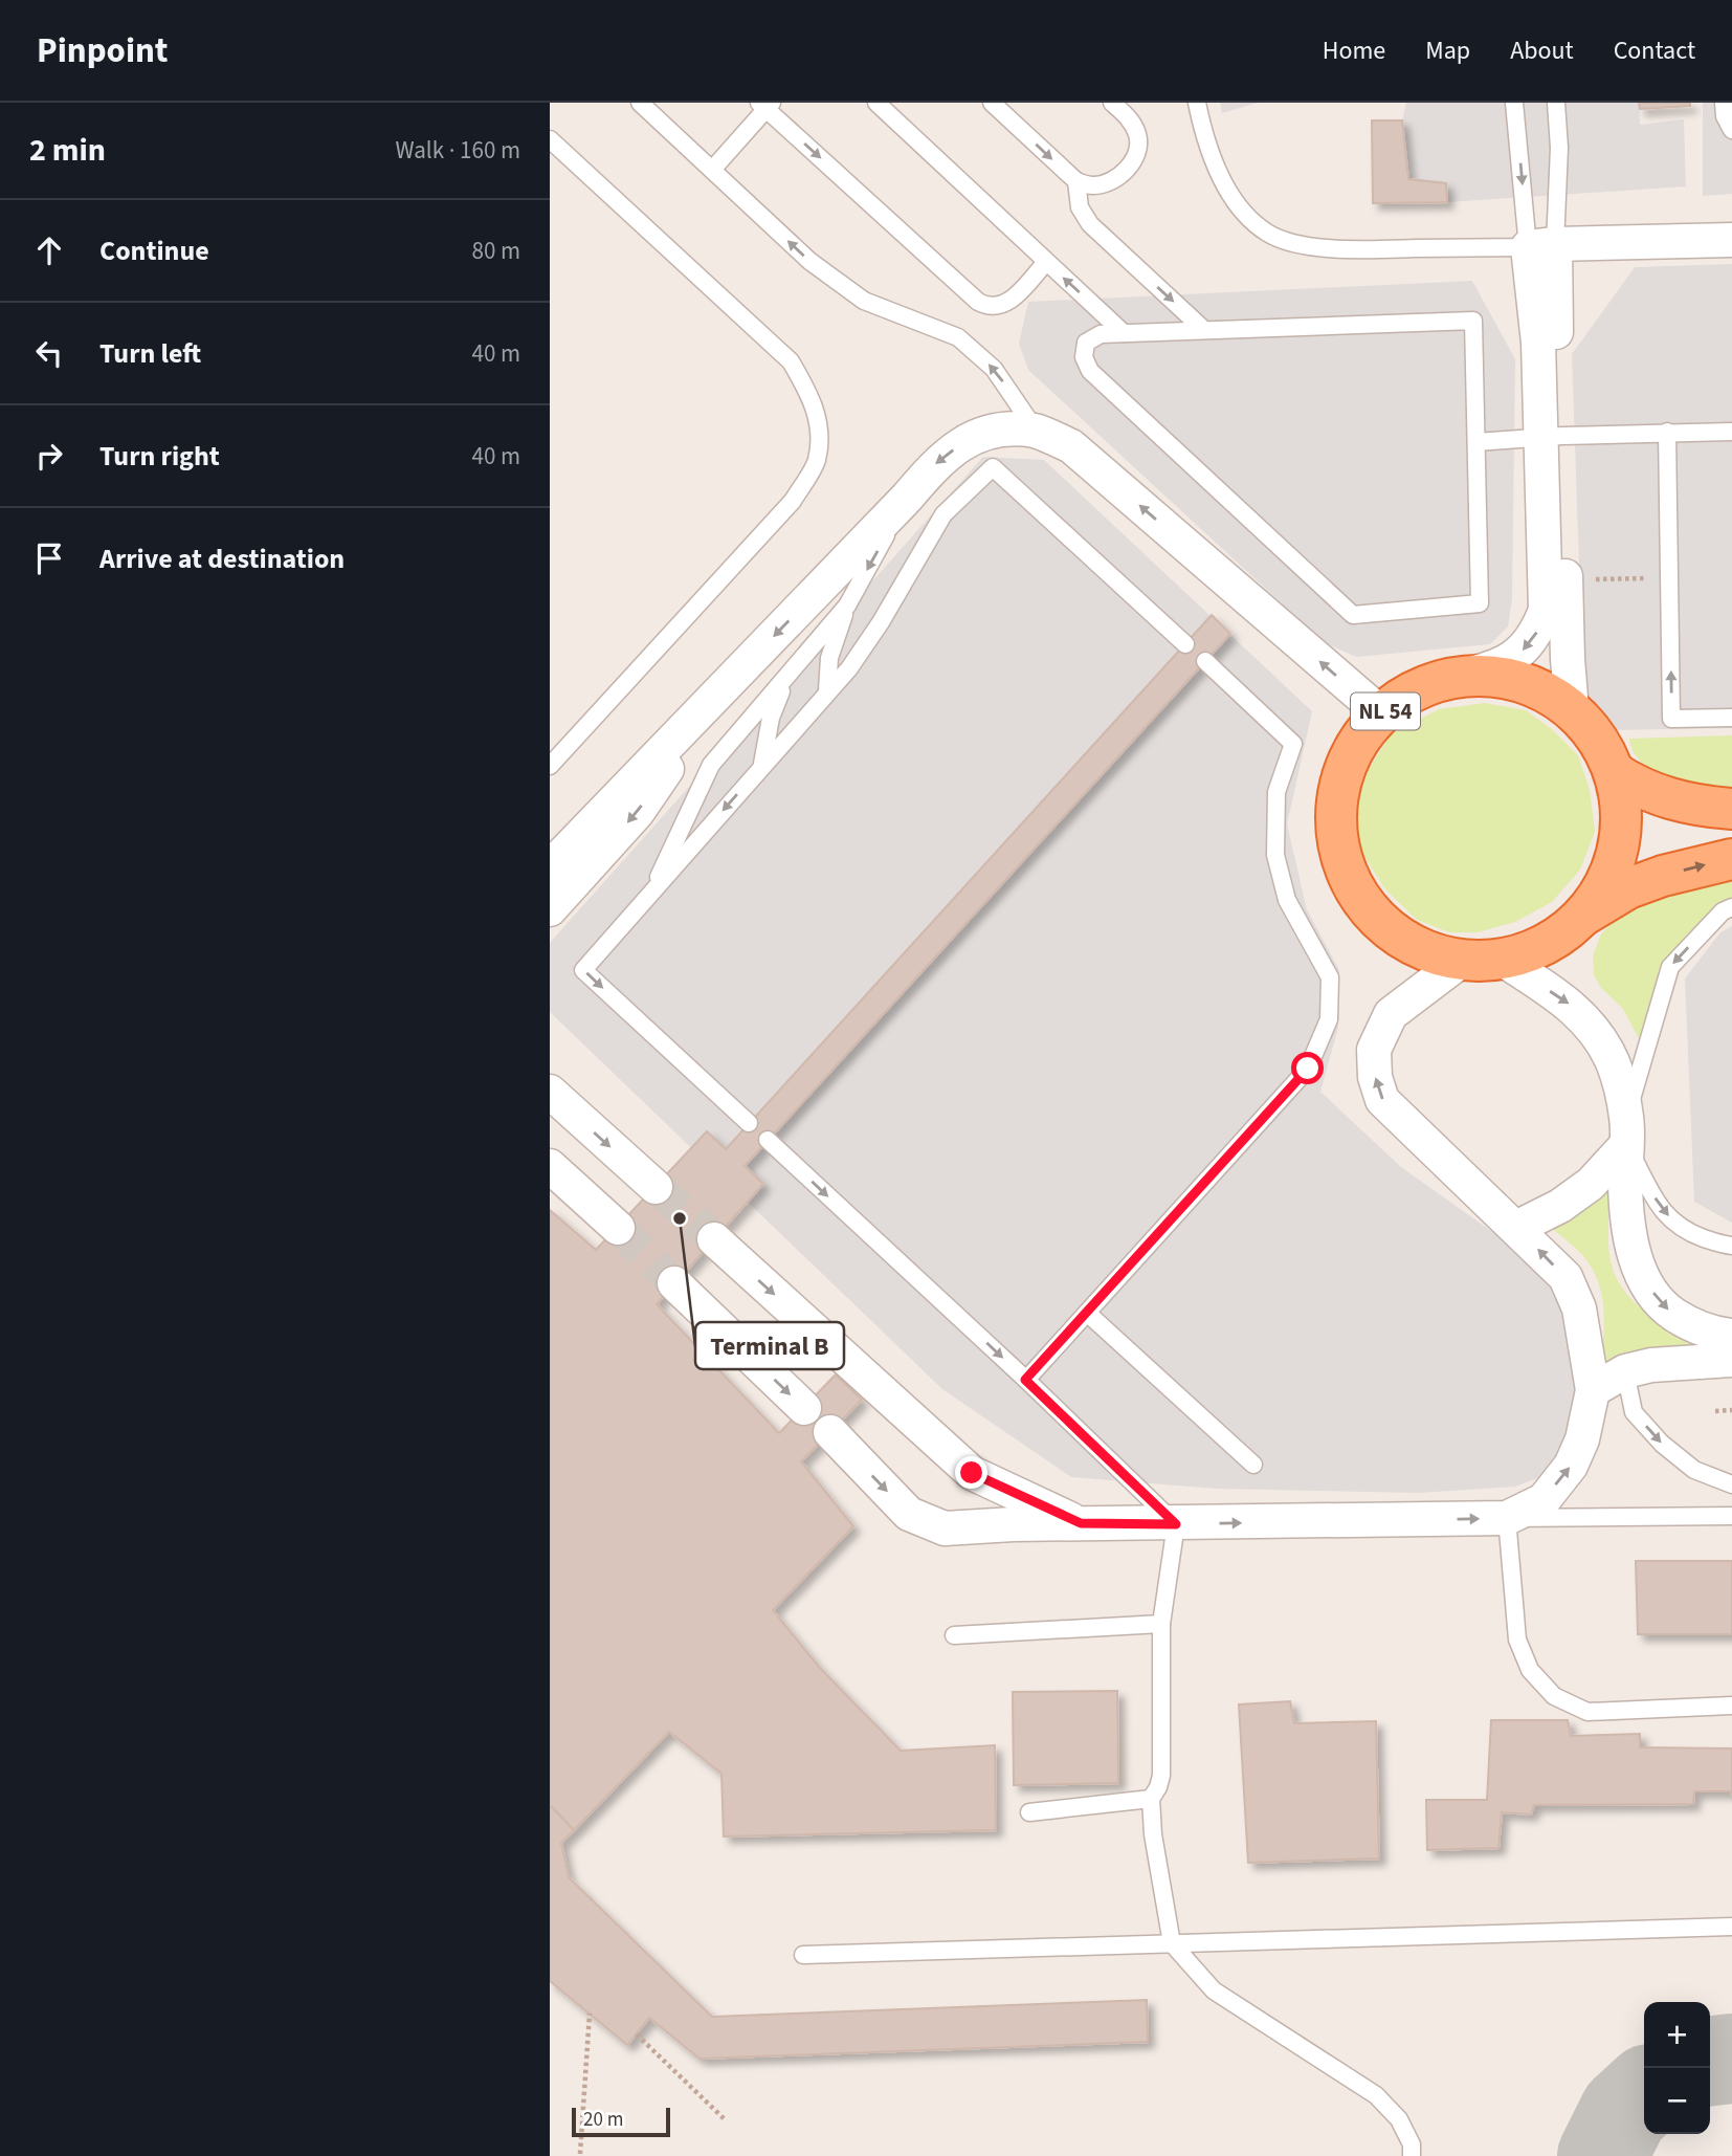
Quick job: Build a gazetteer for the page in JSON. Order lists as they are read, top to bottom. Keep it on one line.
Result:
{"streets":{"highway":["NL 54"]},"places":["Terminal B"],"scale_bar":"20 m","page":{"header":"Pinpoint","nav":["Home","Map","About","Contact"],"heading":["2 min","Walk · 160 m"],"list":[["Continue","80 m"],["Turn left","40 m"],["Turn right","40 m"],"Arrive at destination"],"map_buttons":["+","−"],"scale":"20 m"}}
